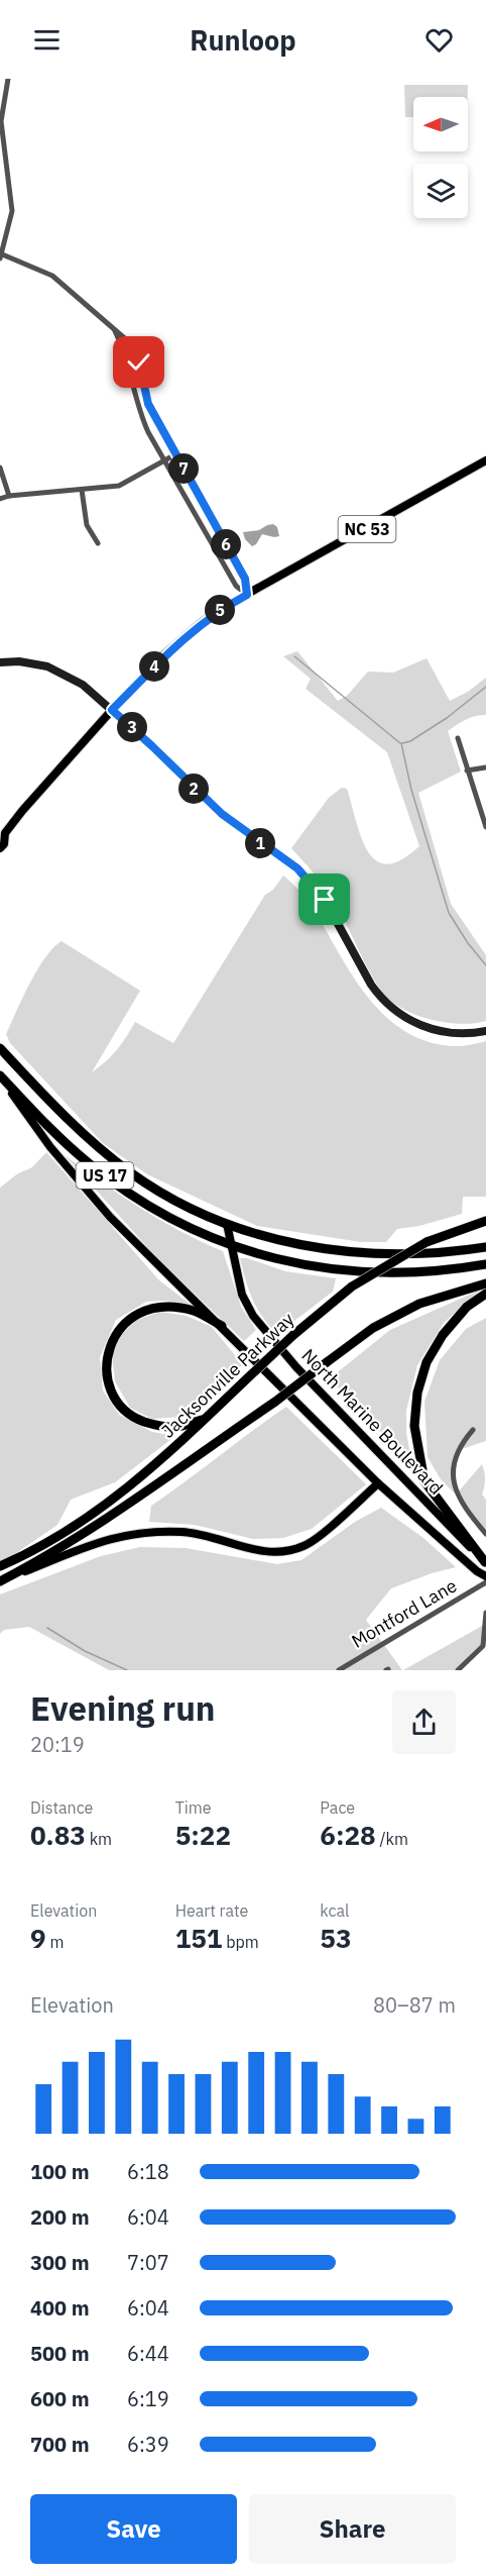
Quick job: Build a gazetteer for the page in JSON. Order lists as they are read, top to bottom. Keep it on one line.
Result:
{"streets":{"highway":["US 17","Jacksonville Parkway"],"main road":["NC 53","North Marine Boulevard"],"street":["Montford Lane"]},"crossings":[["US 17","North Marine Boulevard"]],"north":"left","page":{"header":"Runloop","pins":["7","6","5","4","3","2","1"],"heading":["Evening run","20:19"],"stats":[["Distance","0.83 km"],["Time","5:22"],["Pace","6:28 /km"],["Elevation","9 m"],["Heart rate","151 bpm"],["kcal","53"]],"chart":["Elevation","80–87 m"],"list":[{"name":"100 m","note":"6:18"},{"name":"200 m","note":"6:04"},{"name":"300 m","note":"7:07"},{"name":"400 m","note":"6:04"},{"name":"500 m","note":"6:44"},{"name":"600 m","note":"6:19"},{"name":"700 m","note":"6:39"}],"buttons":["Save","Share"]}}
